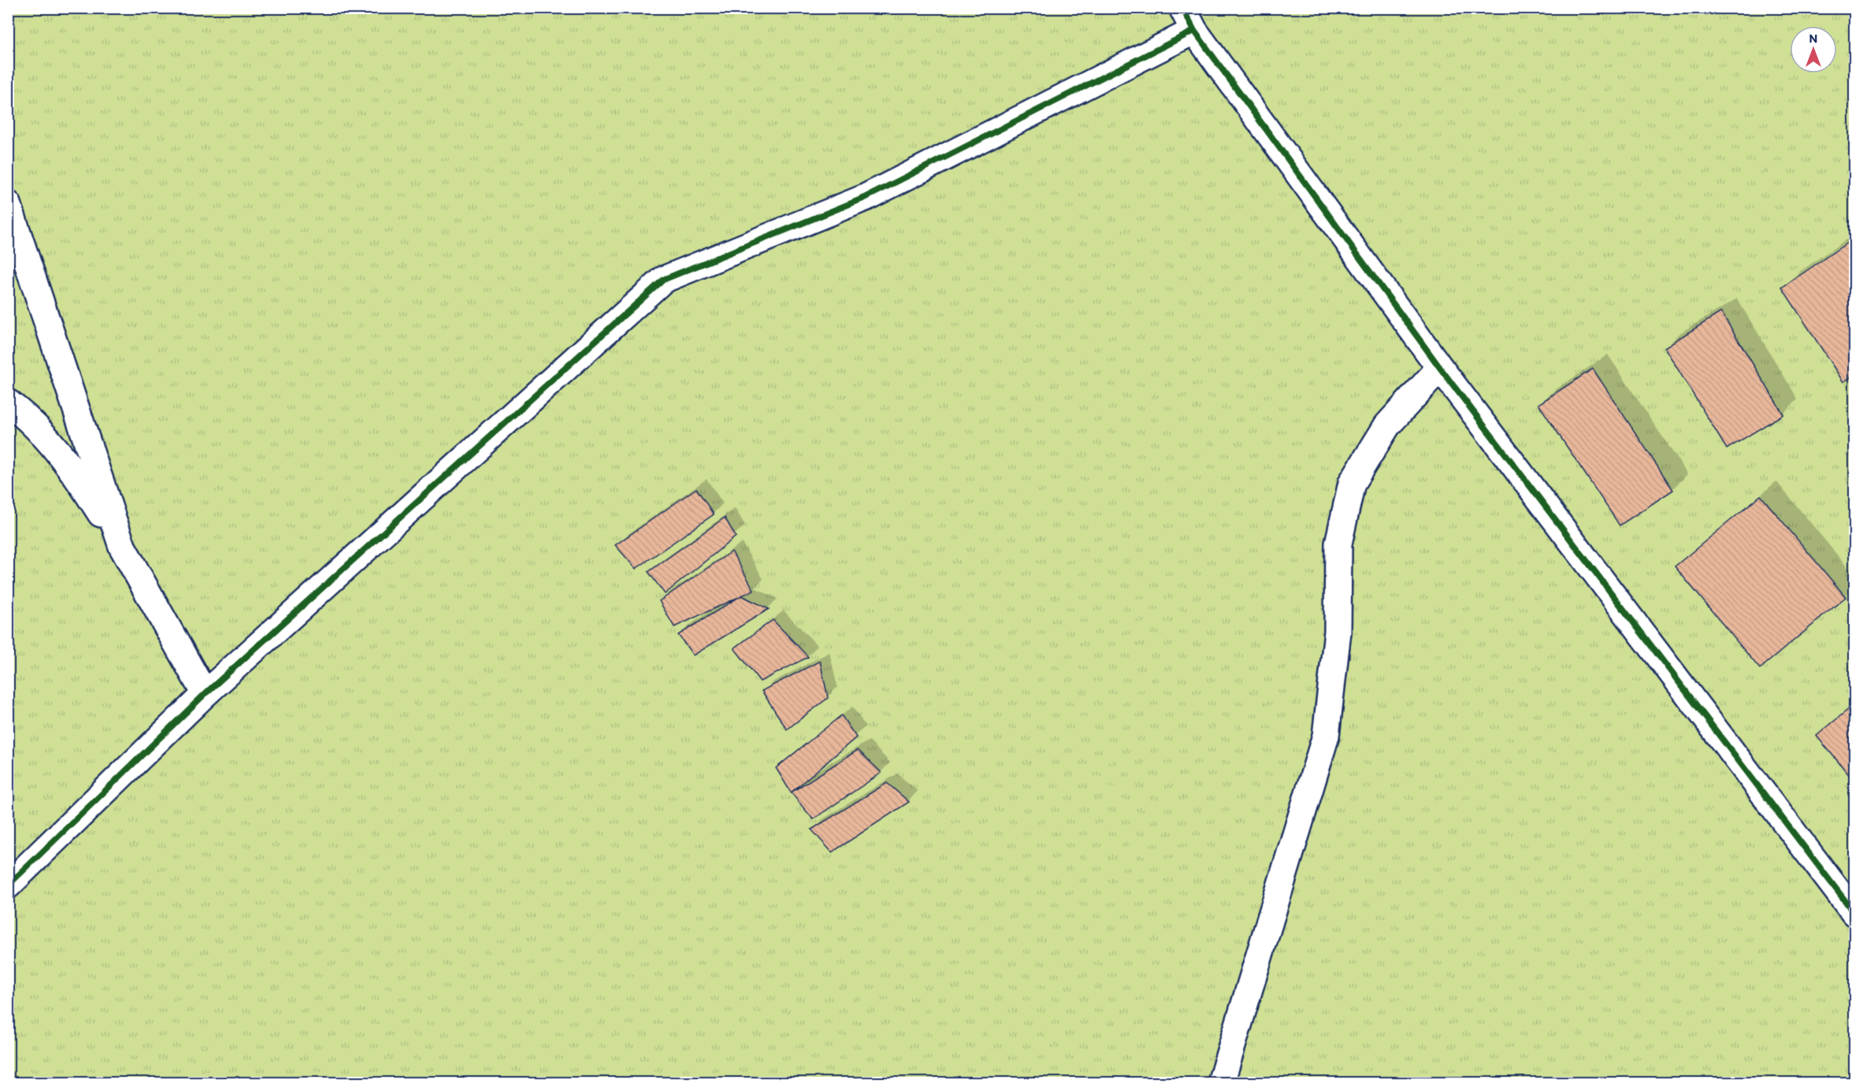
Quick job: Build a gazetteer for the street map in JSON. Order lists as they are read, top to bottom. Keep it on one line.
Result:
{"north":"top"}
